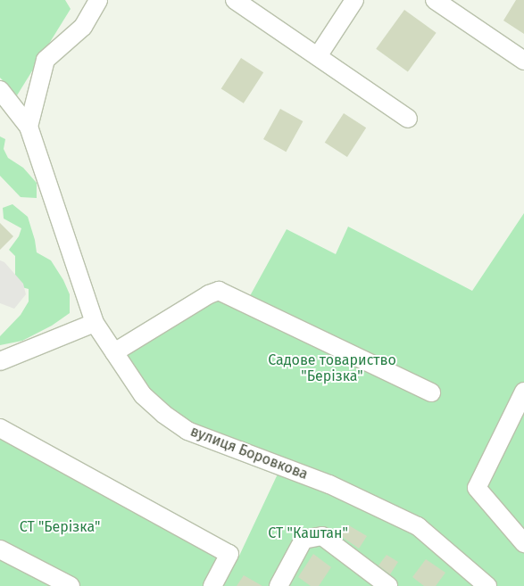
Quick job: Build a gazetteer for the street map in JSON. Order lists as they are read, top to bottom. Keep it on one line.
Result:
{"streets":{"street":["вулиця Боровкова"]},"parks":["Садове товариство \"Берізка\"","СТ \"Берізка\"","СТ \"Каштан\""]}
